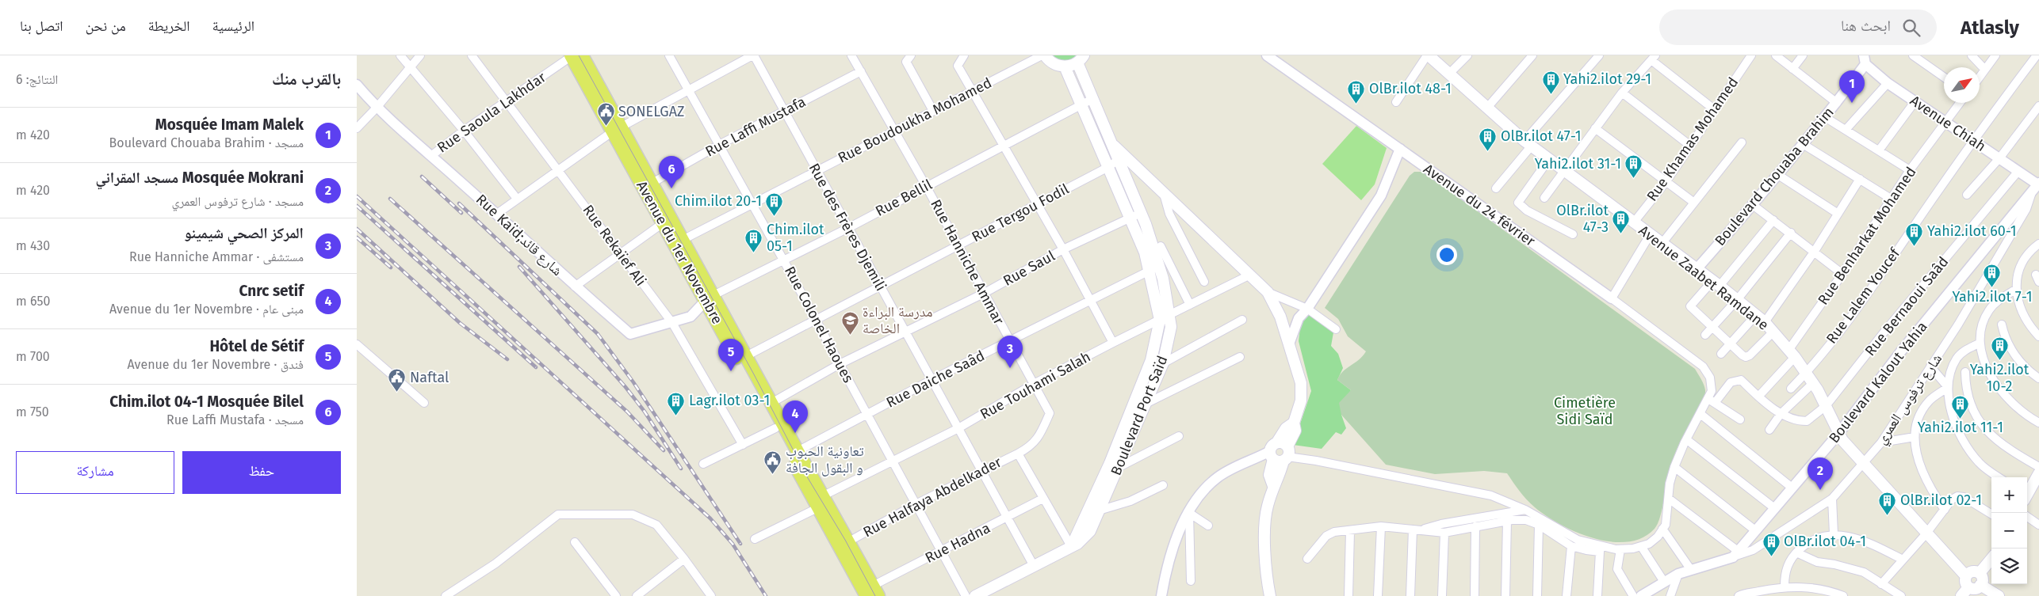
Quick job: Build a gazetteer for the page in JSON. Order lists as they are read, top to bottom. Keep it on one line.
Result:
{"streets":{"main road":["Avenue du 1er Novembre","Avenue Zaabet Ramdane","Boulevard Port Saïd"],"street":["Rue Saoula Lakhdar","Rue Boudoukha Mohamed","Avenue Chiah","Rue Laffi Mustafa","Rue Khamas Mohamed","Boulevard Chouaba Brahim","Rue Bellil","Avenue du 24 février","Rue Tergou Fodil","Rue des Frères Djemili","Rue Kaïd;شارع قائد","Rue Benharkat Mohamed","Rue Rekaïef Ali","Rue Hanniche Ammar","Rue Saul","Rue Lalem Youcef","Rue Bernaoui Saâd","Rue Colonel Haoues","Rue Daiche Saâd","Boulevard Kalout Yahia","Rue Touhami Salah","شارع ترفوس العمري","Rue Halfaya Abdelkader","Rue Hadna"]},"crossings":[["Rue Saoula Lakhdar","Rue Kaïd;شارع قائد"],["Rue Saoula Lakhdar","Rue Rekaïef Ali"],["Rue Boudoukha Mohamed","Rue des Frères Djemili"],["Rue Boudoukha Mohamed","Avenue du 1er Novembre"],["Rue Boudoukha Mohamed","Rue Hanniche Ammar"],["Rue Boudoukha Mohamed","Rue Colonel Haoues"],["Avenue Chiah","Boulevard Chouaba Brahim"],["Avenue Chiah","Rue Benharkat Mohamed"],["Avenue Chiah","Rue Lalem Youcef"],["Avenue Chiah","Rue Bernaoui Saâd"],["Avenue Chiah","Boulevard Kalout Yahia"],["Avenue Chiah","شارع ترفوس العمري"],["Rue Laffi Mustafa","Rue des Frères Djemili"],["Rue Laffi Mustafa","Avenue du 1er Novembre"],["Rue Laffi Mustafa","Rue Hanniche Ammar"],["Rue Laffi Mustafa","Rue Colonel Haoues"],["Rue Khamas Mohamed","Avenue Zaabet Ramdane"],["Boulevard Chouaba Brahim","Avenue Zaabet Ramdane"],["Rue Bellil","Rue des Frères Djemili"],["Rue Bellil","Avenue du 1er Novembre"],["Rue Bellil","Rue Hanniche Ammar"],["Rue Bellil","Rue Colonel Haoues"],["Rue Tergou Fodil","Rue des Frères Djemili"],["Rue Tergou Fodil","Avenue du 1er Novembre"],["Rue Tergou Fodil","Rue Hanniche Ammar"],["Rue Tergou Fodil","Rue Colonel Haoues"],["Rue des Frères Djemili","Rue Saul"],["Rue des Frères Djemili","Rue Daiche Saâd"],["Rue des Frères Djemili","Rue Touhami Salah"],["Rue des Frères Djemili","Boulevard Port Saïd"],["Rue des Frères Djemili","Rue Halfaya Abdelkader"],["Rue des Frères Djemili","Rue Hadna"],["Rue Kaïd;شارع قائد","Rue Rekaïef Ali"],["Rue Benharkat Mohamed","Avenue Zaabet Ramdane"],["Avenue du 1er Novembre","Rue Saul"],["Avenue du 1er Novembre","Rue Daiche Saâd"],["Avenue du 1er Novembre","Rue Touhami Salah"],["Avenue du 1er Novembre","Rue Halfaya Abdelkader"],["Avenue du 1er Novembre","Rue Hadna"],["Rue Hanniche Ammar","Rue Saul"],["Rue Hanniche Ammar","Rue Daiche Saâd"],["Rue Hanniche Ammar","Rue Touhami Salah"],["Rue Hanniche Ammar","Rue Halfaya Abdelkader"],["Rue Saul","Rue Colonel Haoues"],["Avenue Zaabet Ramdane","Rue Lalem Youcef"],["Avenue Zaabet Ramdane","Rue Bernaoui Saâd"],["Avenue Zaabet Ramdane","Boulevard Kalout Yahia"],["Avenue Zaabet Ramdane","شارع ترفوس العمري"],["Rue Colonel Haoues","Rue Daiche Saâd"],["Rue Colonel Haoues","Rue Touhami Salah"],["Rue Colonel Haoues","Rue Halfaya Abdelkader"],["Rue Colonel Haoues","Rue Hadna"],["Boulevard Kalout Yahia","شارع ترفوس العمري"],["Rue Touhami Salah","Boulevard Port Saïd"]],"parks":["Cimetière Sidi Saïd"],"places":{"building":["Yahi2.ilot 29-1","OlBr.ilot 48-1","OlBr.ilot 47-1","Yahi2.ilot 31-1","Chim.ilot 20-1","OlBr.ilot 47-3","Yahi2.ilot 60-1","Chim.ilot 05-1","Yahi2.ilot 7-1","Yahi2.ilot 10-2","Lagr.ilot 03-1","Yahi2.ilot 11-1","OlBr.ilot 02-1","OlBr.ilot 04-1"],"public building":["SONELGAZ","Naftal","تعاونية الحبوب و البقول الجافة"],"school or university":["مدرسة البراءة الخاصة"]},"north":"top right","page":{"header":"Atlasly","search":"ابحث هنا","nav":["الرئيسية","الخريطة","من نحن","اتصل بنا"],"heading":["بالقرب منك","النتائج: 6"],"pins":["1","6","3","5","4","2"],"list":[{"mark":"1","name":"Mosquée Imam Malek","note":"مسجد · Boulevard Chouaba Brahim","value":"420 m"},{"mark":"2","name":"Mosquée Mokrani مسجد المقراني","note":"مسجد · شارع ترفوس العمري","value":"420 m"},{"mark":"3","name":"المركز الصحي شيمينو","note":"مستشفى · Rue Hanniche Ammar","value":"430 m"},{"mark":"4","name":"Cnrc setif","note":"مبنى عام · Avenue du 1er Novembre","value":"650 m"},{"mark":"5","name":"Hôtel de Sétif","note":"فندق · Avenue du 1er Novembre","value":"700 m"},{"mark":"6","name":"Chim.ilot 04-1 Mosquée Bilel","note":"مسجد · Rue Laffi Mustafa","value":"750 m"}],"buttons":["حفظ","مشاركة"],"map_buttons":["+","−"]}}
